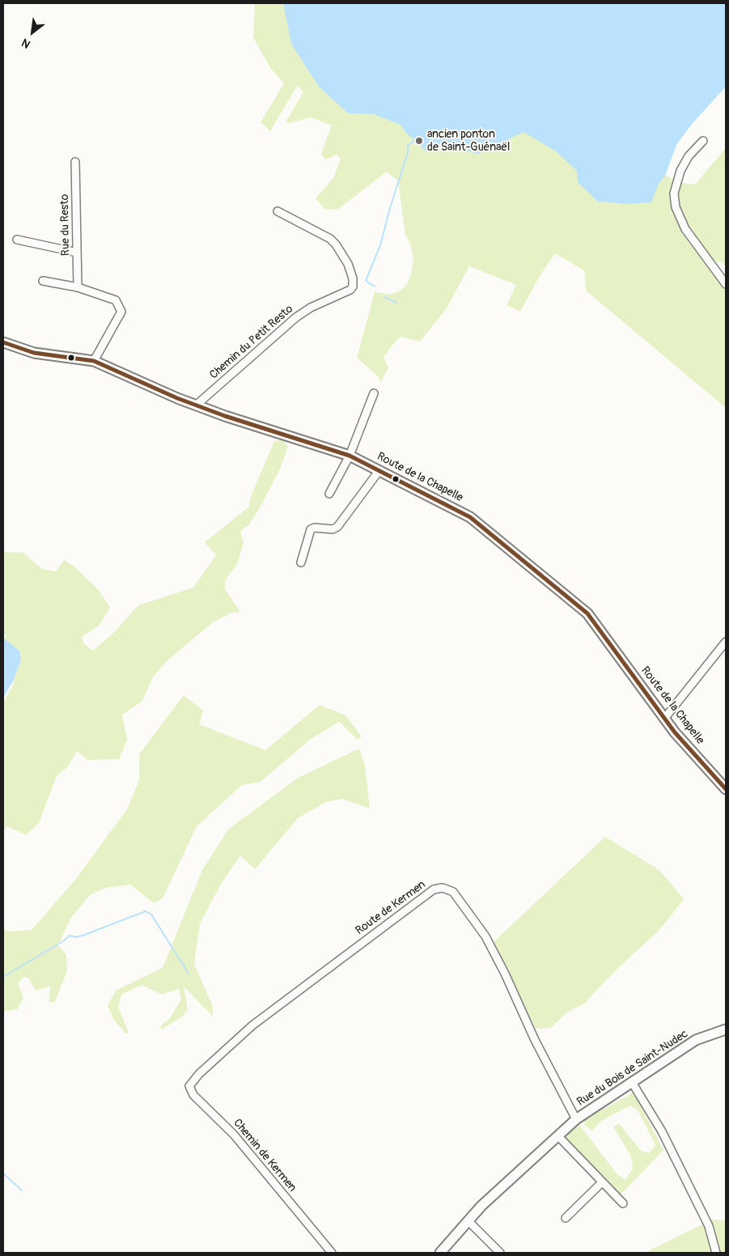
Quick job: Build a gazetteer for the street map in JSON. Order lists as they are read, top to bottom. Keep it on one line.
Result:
{"streets":{"street":["Rue du Resto","Chemin du Petit Resto","Route de la Chapelle","Route de Kermen","Rue du Bois de Saint-Nudec","Chemin de Kermen"]},"crossings":[["Chemin du Petit Resto","Route de la Chapelle"],["Route de Kermen","Rue du Bois de Saint-Nudec"],["Route de Kermen","Chemin de Kermen"]],"places":["ancien ponton de Saint-Guénaël"],"north":"bottom left"}
